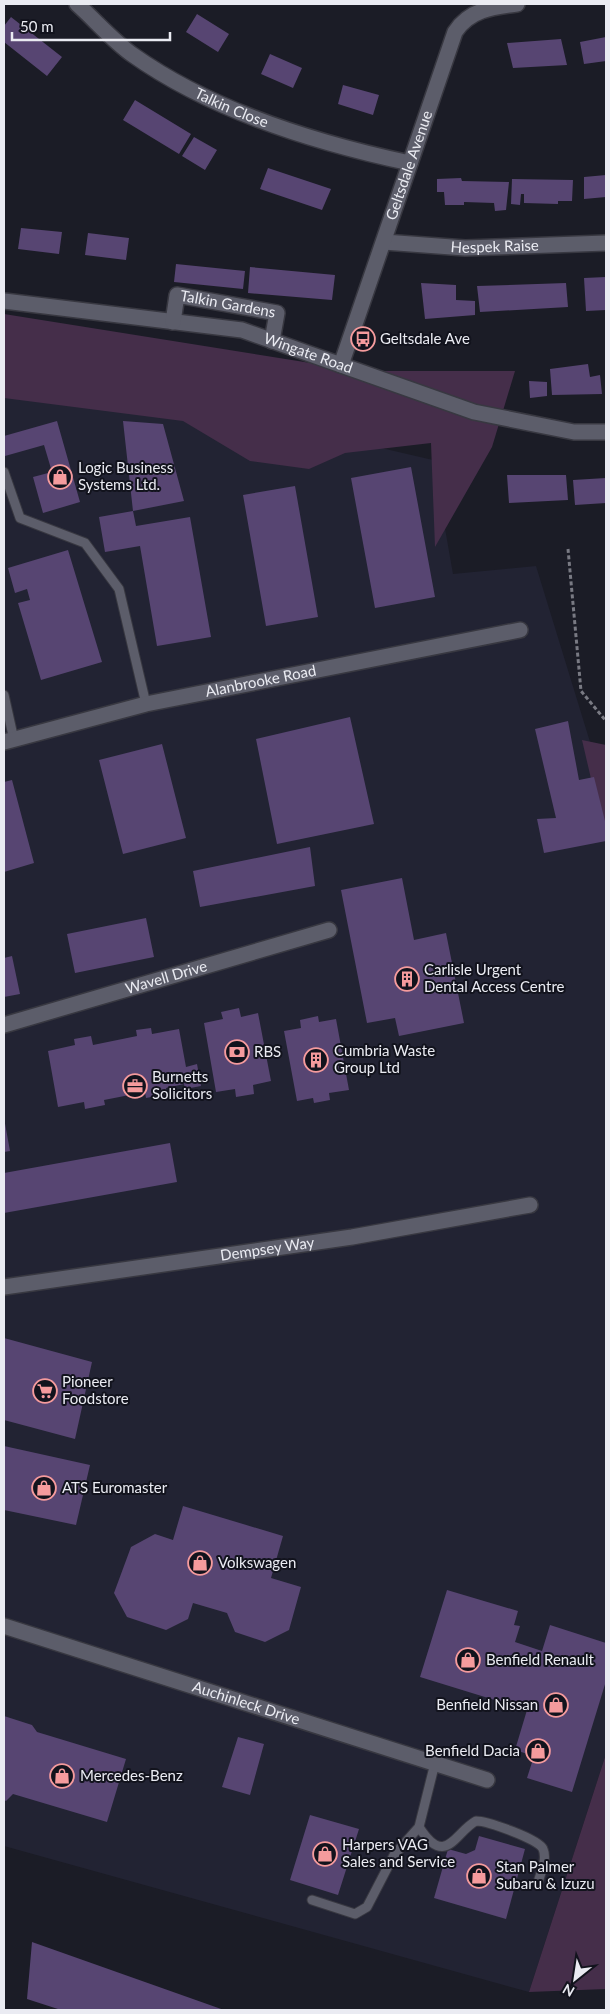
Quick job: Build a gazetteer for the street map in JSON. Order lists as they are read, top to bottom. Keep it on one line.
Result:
{"streets":{"street":["Talkin Close","Geltsdale Avenue","Hespek Raise","Talkin Gardens","Wingate Road","Alanbrooke Road","Wavell Drive","Dempsey Way","Auchinleck Drive"]},"crossings":[["Talkin Close","Geltsdale Avenue"],["Geltsdale Avenue","Hespek Raise"],["Geltsdale Avenue","Wingate Road"],["Talkin Gardens","Wingate Road"]],"places":{"bus stop":["Geltsdale Ave"],"shop":["Logic Business Systems Ltd.","ATS Euromaster","Volkswagen","Benfield Renault","Benfield Nissan","Benfield Dacia","Mercedes-Benz","Harpers VAG Sales and Service","Stan Palmer Subaru & Izuzu"],"building":["Carlisle Urgent Dental Access Centre","Cumbria Waste Group Ltd"],"bank":["RBS"],"office":["Burnetts Solicitors"],"supermarket":["Pioneer Foodstore"]},"scale_bar":"50 m","north":"bottom left"}
